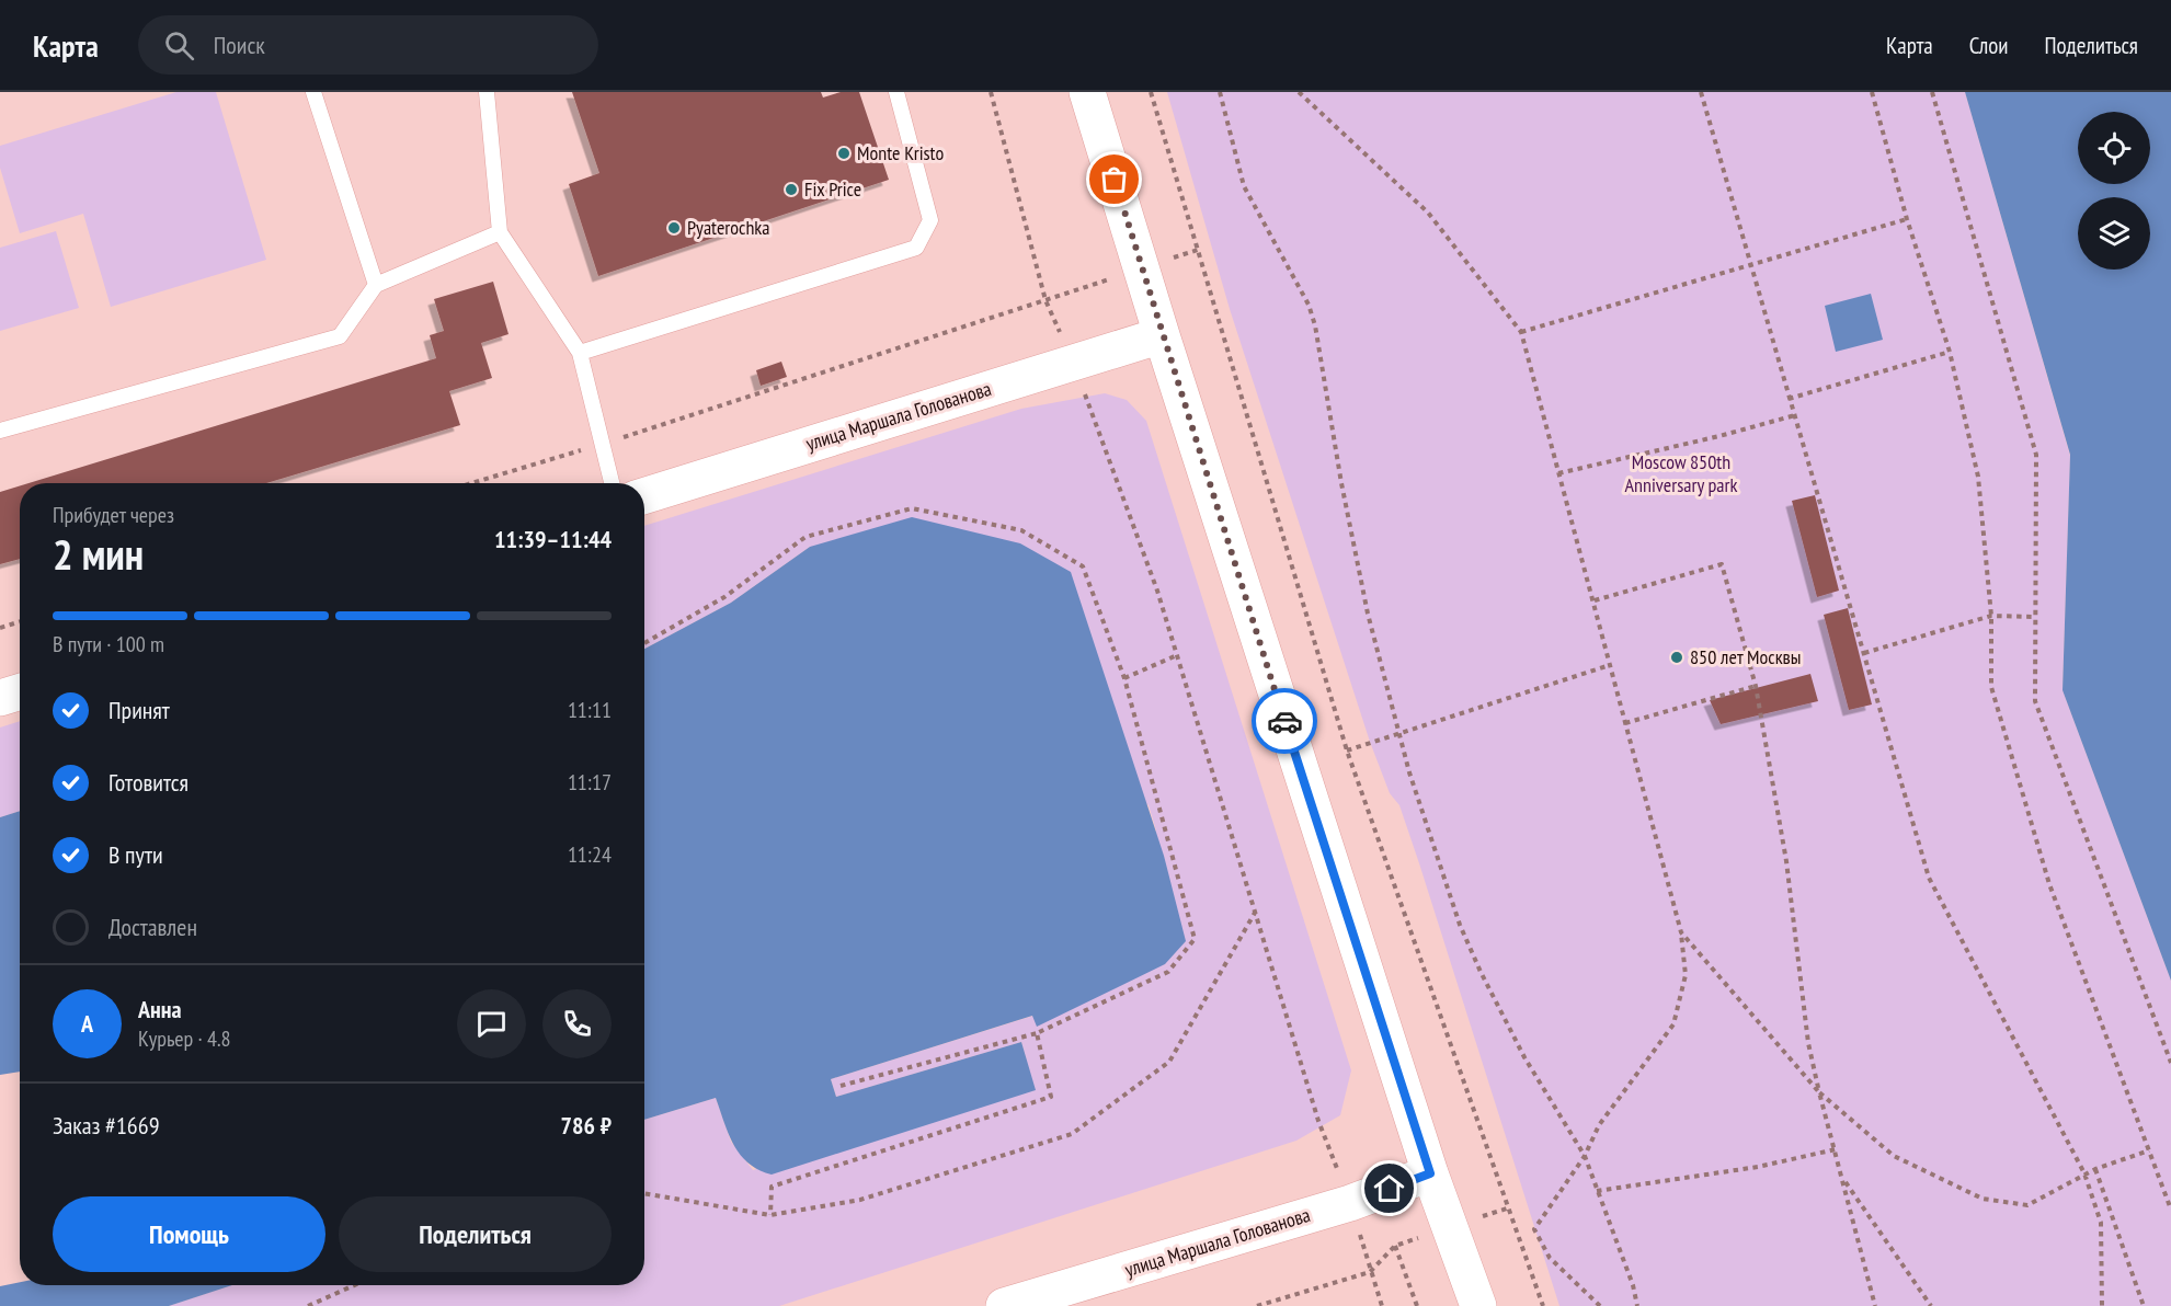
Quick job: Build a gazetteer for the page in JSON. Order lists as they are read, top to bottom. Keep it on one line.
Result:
{"streets":{"main road":["улица Маршала Голованова"]},"parks":["Moscow 850th Anniversary park"],"places":["Monte Kristo","Fix Price","Pyaterochka","850 лет Москвы"],"page":{"header":"Карта","search":"Поиск","nav":["Карта","Слои","Поделиться"],"heading":["2 мин","Прибудет через","11:39–11:44"],"panel":["Анна","Курьер · 4.8","Заказ #1669","786 ₽"],"bar":"В пути · 100 m","list":[["Принят","11:11"],["Готовится","11:17"],["В пути","11:24"],"Доставлен"],"round":"А","buttons":["Помощь","Поделиться"]}}
